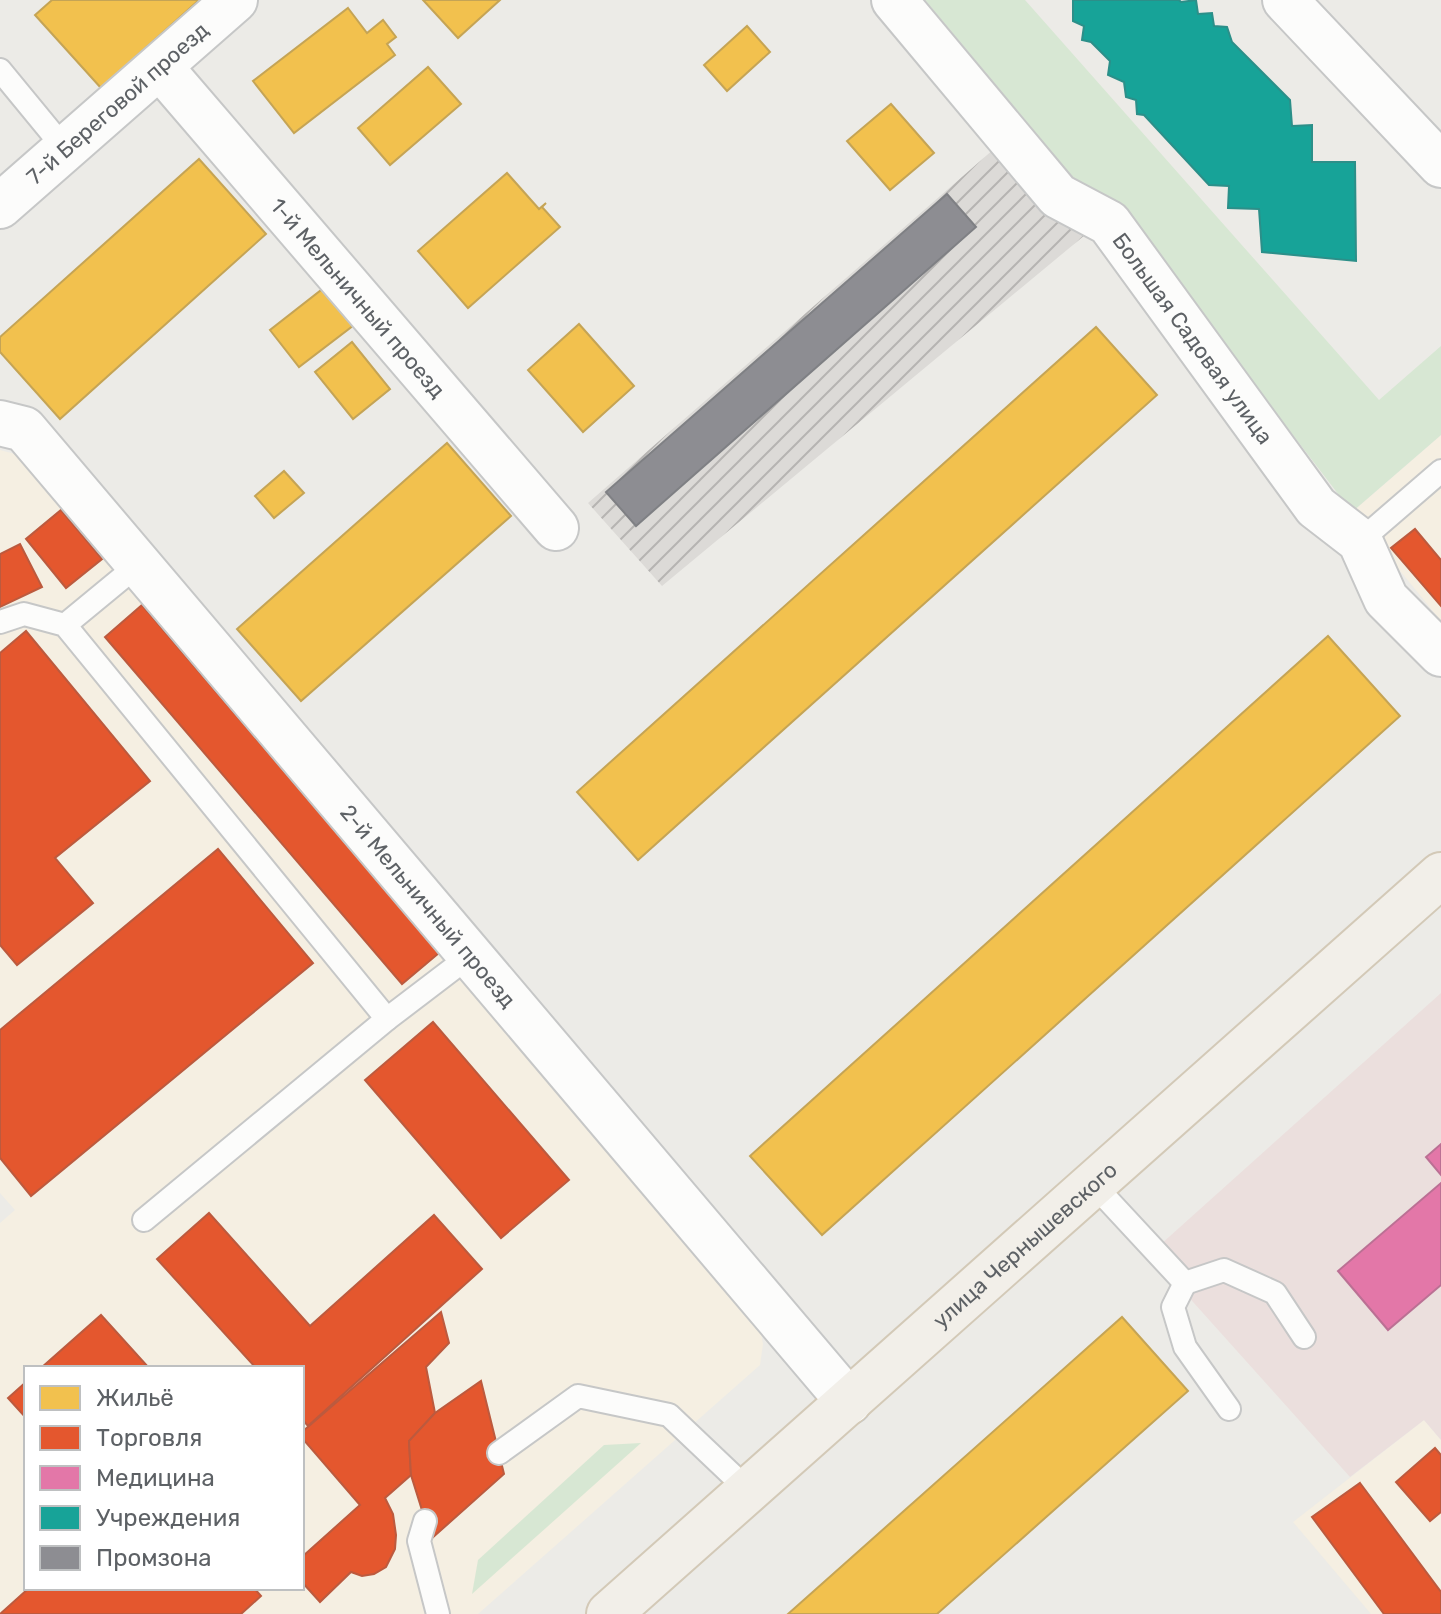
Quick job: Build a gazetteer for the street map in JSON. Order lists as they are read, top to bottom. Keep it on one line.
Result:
{"streets":{"main road":["улица Чернышевского"],"street":["7-й Береговой проезд","1-й Мельничный проезд","Большая Садовая улица","2-й Мельничный проезд"]},"crossings":[["7-й Береговой проезд","1-й Мельничный проезд"],["2-й Мельничный проезд","улица Чернышевского"]],"legend":["Жильё","Торговля","Медицина","Учреждения","Промзона"]}
